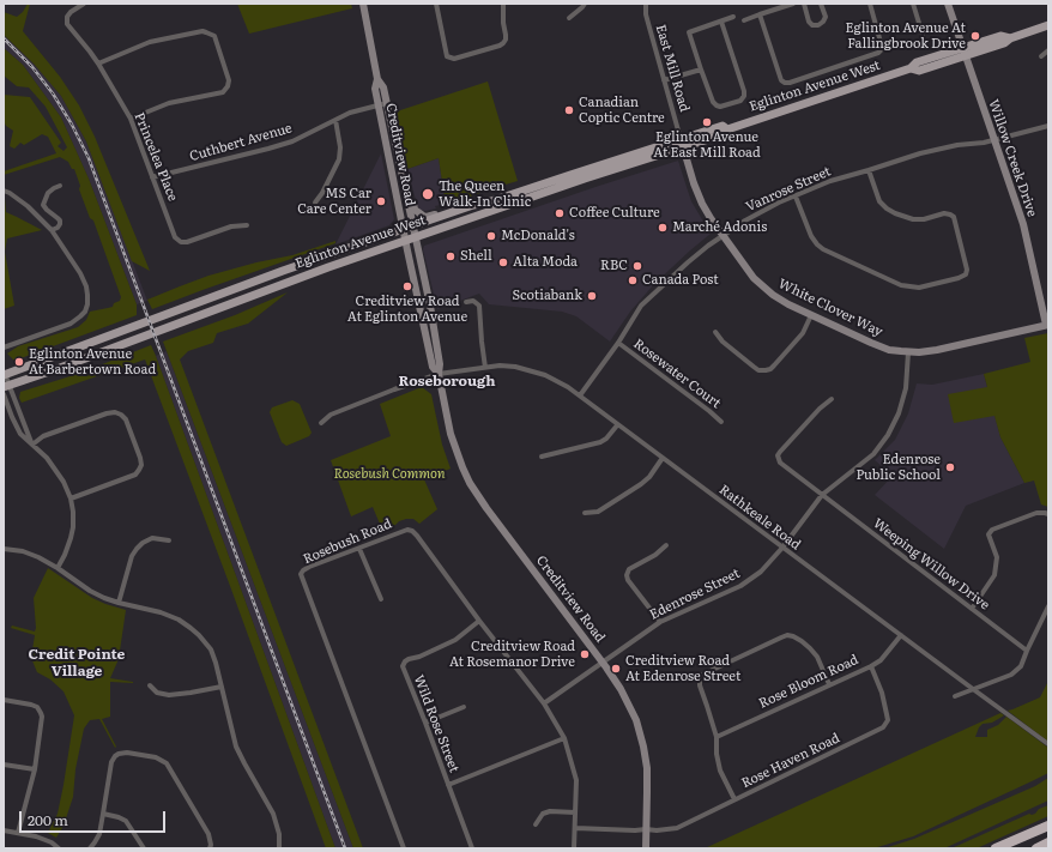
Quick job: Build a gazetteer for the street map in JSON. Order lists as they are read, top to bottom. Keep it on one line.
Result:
{"streets":{"main road":["Eglinton Avenue West","Creditview Road","Willow Creek Drive","White Clover Way"],"street":["East Mill Road","Cuthbert Avenue","Princelea Place","Vanrose Street","Rosewater Court","Rathkeale Road","Rosebush Road","Weeping Willow Drive","Edenrose Street","Rose Bloom Road","Wild Rose Street","Rose Haven Road"]},"crossings":[["East Mill Road","Eglinton Avenue West"],["East Mill Road","White Clover Way"],["Eglinton Avenue West","Creditview Road"],["Eglinton Avenue West","Willow Creek Drive"],["Eglinton Avenue West","White Clover Way"],["Cuthbert Avenue","Creditview Road"],["Cuthbert Avenue","Princelea Place"],["Creditview Road","Rathkeale Road"],["Creditview Road","Edenrose Street"],["Creditview Road","Rose Haven Road"],["Willow Creek Drive","Vanrose Street"],["Willow Creek Drive","White Clover Way"],["Vanrose Street","White Clover Way"],["Vanrose Street","Rosewater Court"],["Vanrose Street","Rathkeale Road"],["White Clover Way","Edenrose Street"],["Rathkeale Road","Edenrose Street"],["Rathkeale Road","Rose Bloom Road"],["Rosebush Road","Edenrose Street"],["Rosebush Road","Wild Rose Street"],["Rosebush Road","Rose Haven Road"],["Weeping Willow Drive","Edenrose Street"],["Rose Bloom Road","Rose Haven Road"]],"districts":["Roseborough","Credit Pointe Village"],"parks":["Rosebush Common"],"places":["Eglinton Avenue At Fallingbrook Drive","Canadian Coptic Centre","Eglinton Avenue At East Mill Road","The Queen Walk-In Clinic","MS Car Care Center","Coffee Culture","Marché Adonis","McDonald's","Shell","Alta Moda","RBC","Canada Post","Creditview Road At Eglinton Avenue","Scotiabank","Eglinton Avenue At Barbertown Road","Edenrose Public School","Creditview Road At Rosemanor Drive","Creditview Road At Edenrose Street"],"scale_bar":"200 m"}
